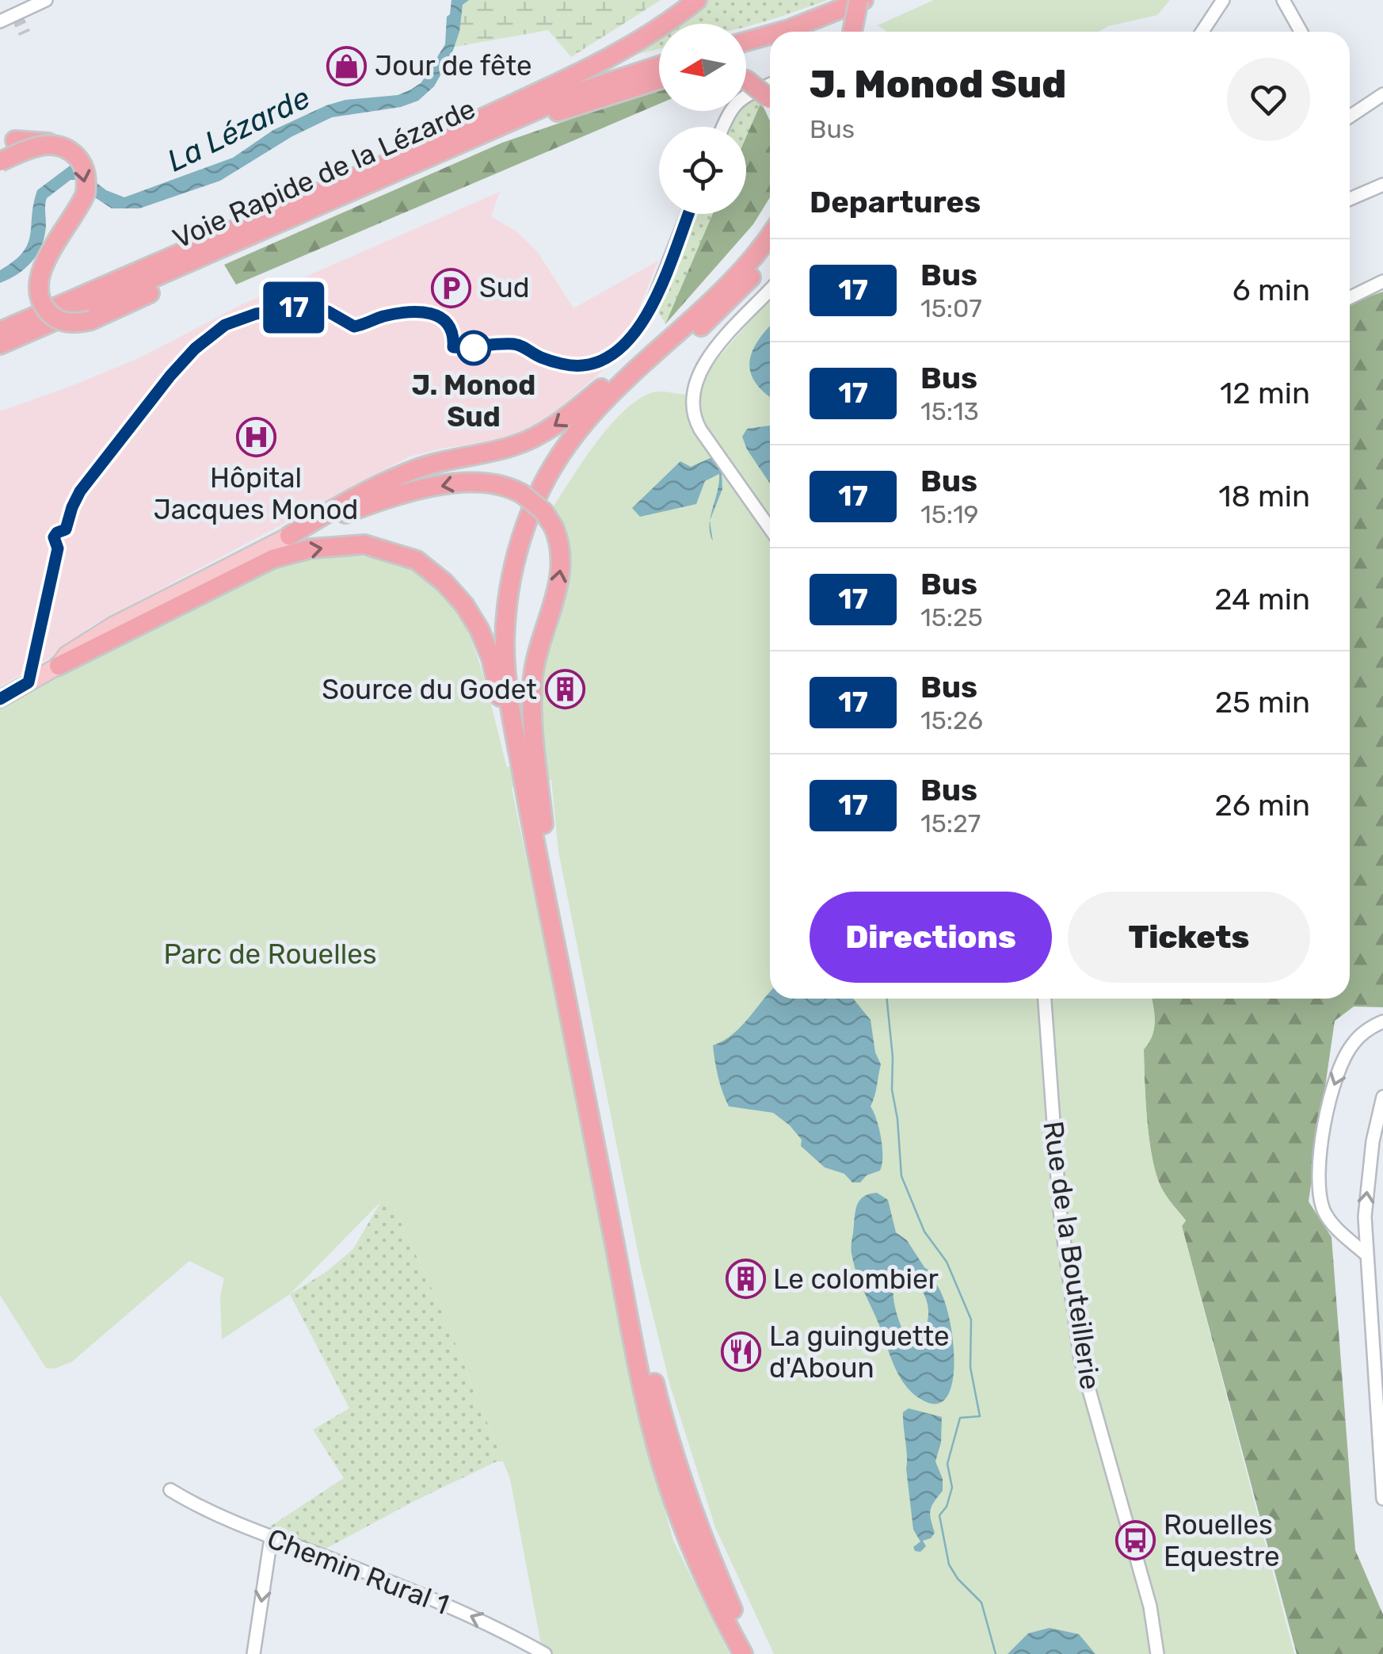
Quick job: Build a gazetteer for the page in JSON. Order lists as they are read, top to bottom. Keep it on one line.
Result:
{"streets":{"highway":["Voie Rapide de la Lézarde"],"street":["Rue de la Bouteillerie","Chemin Rural 1"]},"one_way":["Chemin Rural 1"],"water":["La Lézarde"],"parks":["Parc de Rouelles"],"places":{"shop":["Jour de fête"],"parking":["Sud"],"other":["J. Monod Sud"],"hospital":["Hôpital Jacques Monod"],"building":["Source du Godet","Le colombier"],"restaurant":["La guinguette d'Aboun"],"bus stop":["Rouelles Equestre"]},"lines":["bus line 17"],"north":"left","page":{"on_map":"17","heading":[["J. Monod Sud","Bus"],"Departures"],"list":[{"mark":"17","name":"Bus","note":"15:07","value":"6 min"},{"mark":"17","name":"Bus","note":"15:13","value":"12 min"},{"mark":"17","name":"Bus","note":"15:19","value":"18 min"},{"mark":"17","name":"Bus","note":"15:25","value":"24 min"},{"mark":"17","name":"Bus","note":"15:26","value":"25 min"},{"mark":"17","name":"Bus","note":"15:27","value":"26 min"}],"buttons":["Directions","Tickets"]}}
